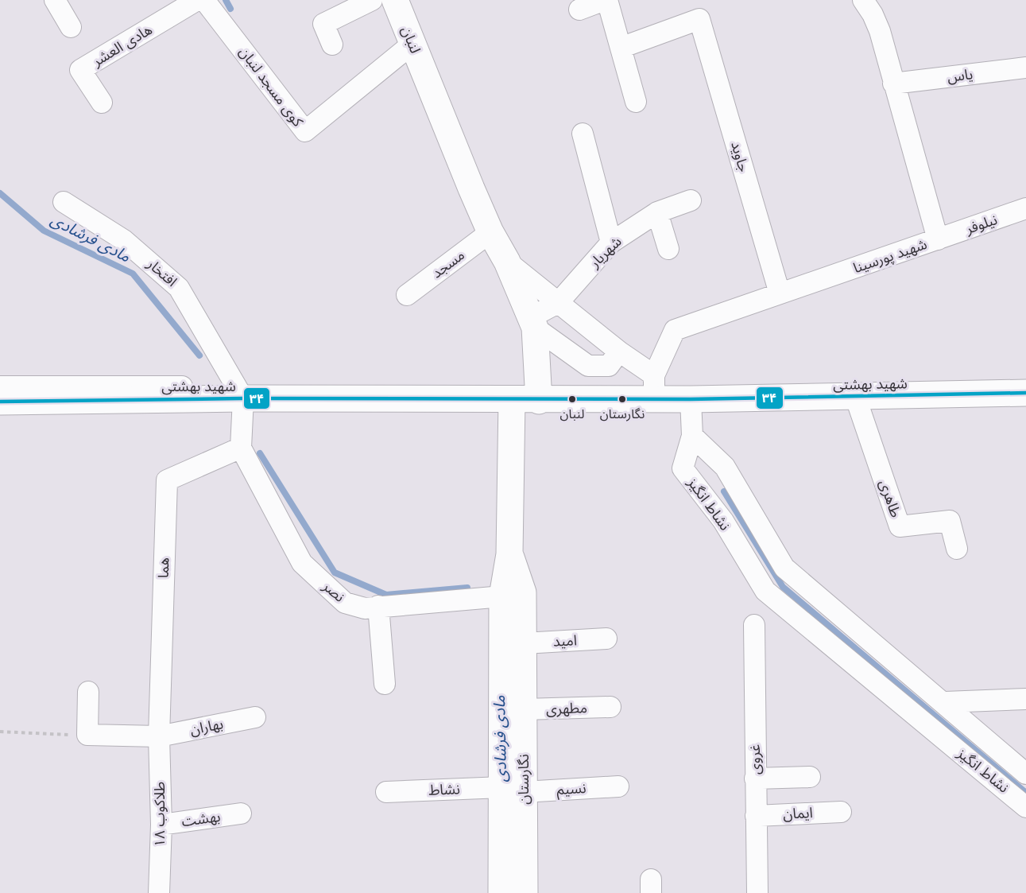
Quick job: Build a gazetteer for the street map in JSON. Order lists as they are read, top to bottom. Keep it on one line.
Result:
{"streets":{"main road":["لنبان","شهید بهشتی","نگارستان"],"street":["هادی العشر","یاس","کوی مسجد لنبان","جاوید","نیلوفر","شهریار","شهید پورسینا","مسجد","افتخار","طاهری","نشاط انگیز","هما","نصر","امید","مطهری","بهاران","غروی","نسیم","نشاط","ایمان","طلاکوب ۱۸","بهشت"]},"crossings":[["لنبان","کوی مسجد لنبان"],["لنبان","شهریار"],["لنبان","مسجد"],["لنبان","شهید بهشتی"],["یاس","شهید پورسینا"],["جاوید","شهید پورسینا"],["نیلوفر","شهید پورسینا"],["شهید پورسینا","شهید بهشتی"],["افتخار","شهید بهشتی"],["شهید بهشتی","طاهری"],["شهید بهشتی","نگارستان"],["هما","نصر"],["هما","بهاران"],["هما","طلاکوب ۱۸"],["نصر","نگارستان"],["امید","نگارستان"],["مطهری","نگارستان"],["بهاران","طلاکوب ۱۸"],["غروی","ایمان"],["نگارستان","نسیم"],["نگارستان","نشاط"],["نسیم","نشاط"],["طلاکوب ۱۸","بهشت"]],"water":["مادی فرشادی"],"places":["لنبان","نگارستان"],"lines":["transit line ۳۴"]}
